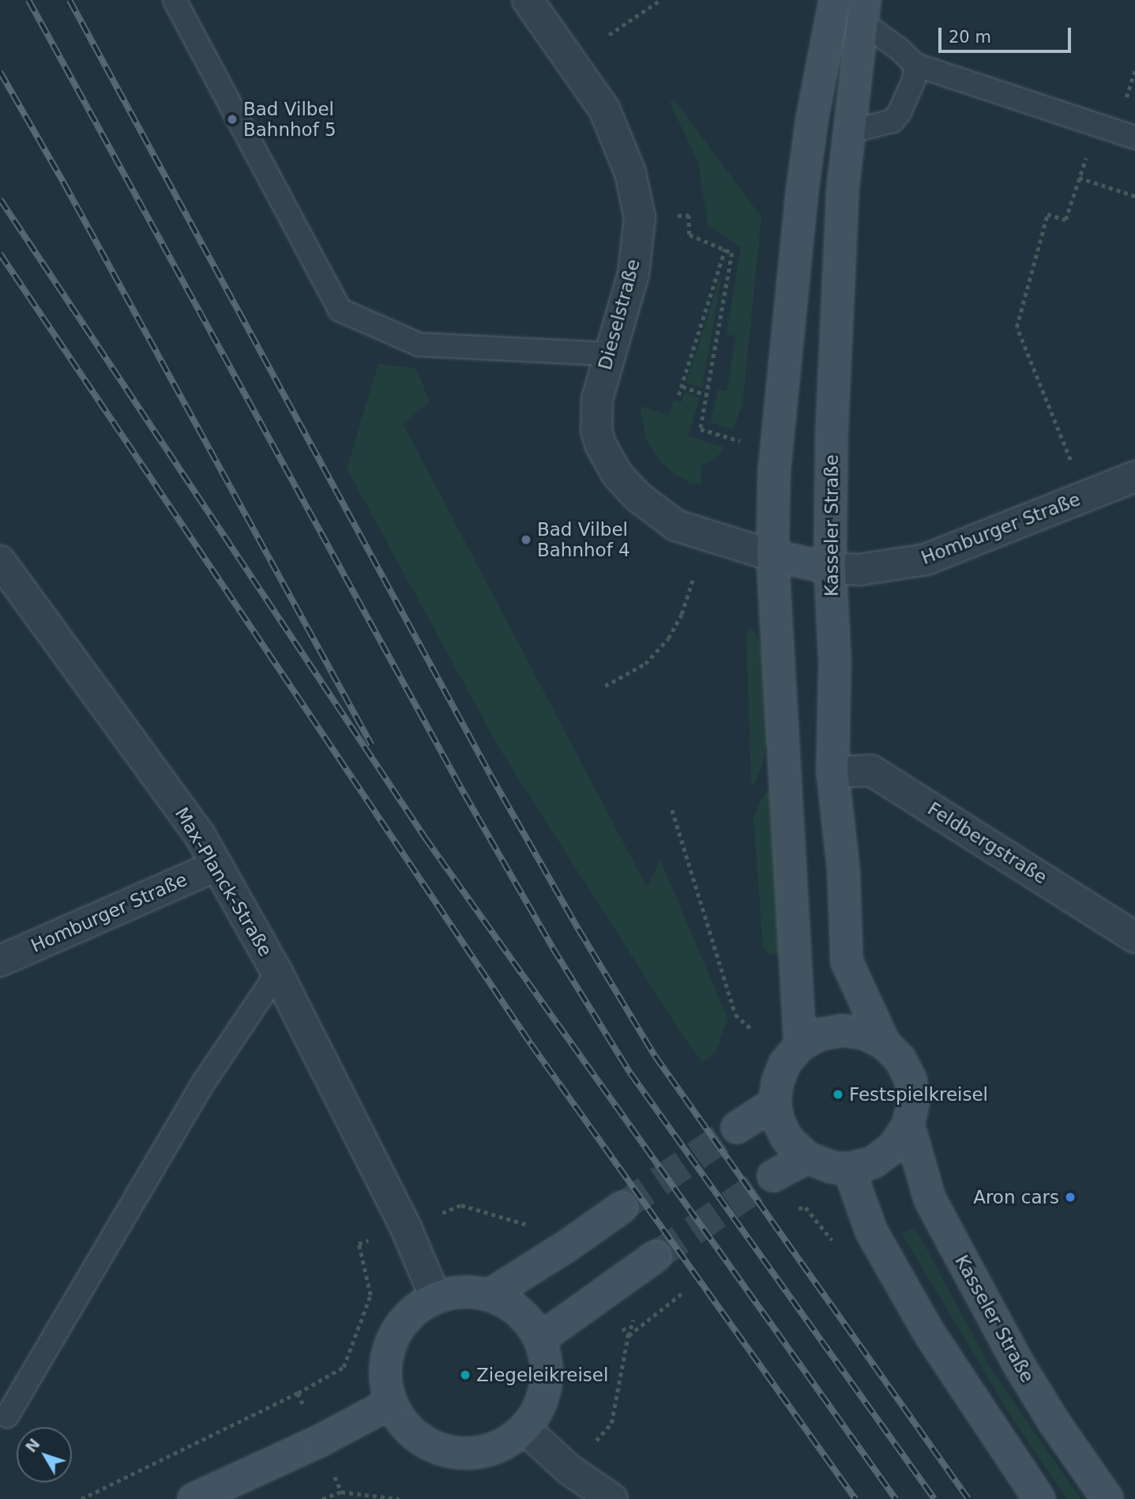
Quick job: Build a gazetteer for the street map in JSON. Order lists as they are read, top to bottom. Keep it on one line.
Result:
{"streets":{"main road":["Kasseler Straße"],"street":["Dieselstraße","Homburger Straße","Feldbergstraße","Max-Planck-Straße"]},"crossings":[["Kasseler Straße","Homburger Straße"],["Kasseler Straße","Feldbergstraße"],["Homburger Straße","Max-Planck-Straße"]],"places":["Bad Vilbel Bahnhof 5","Bad Vilbel Bahnhof 4","Festspielkreisel","Aron cars","Ziegeleikreisel"],"scale_bar":"20 m","north":"top left"}
